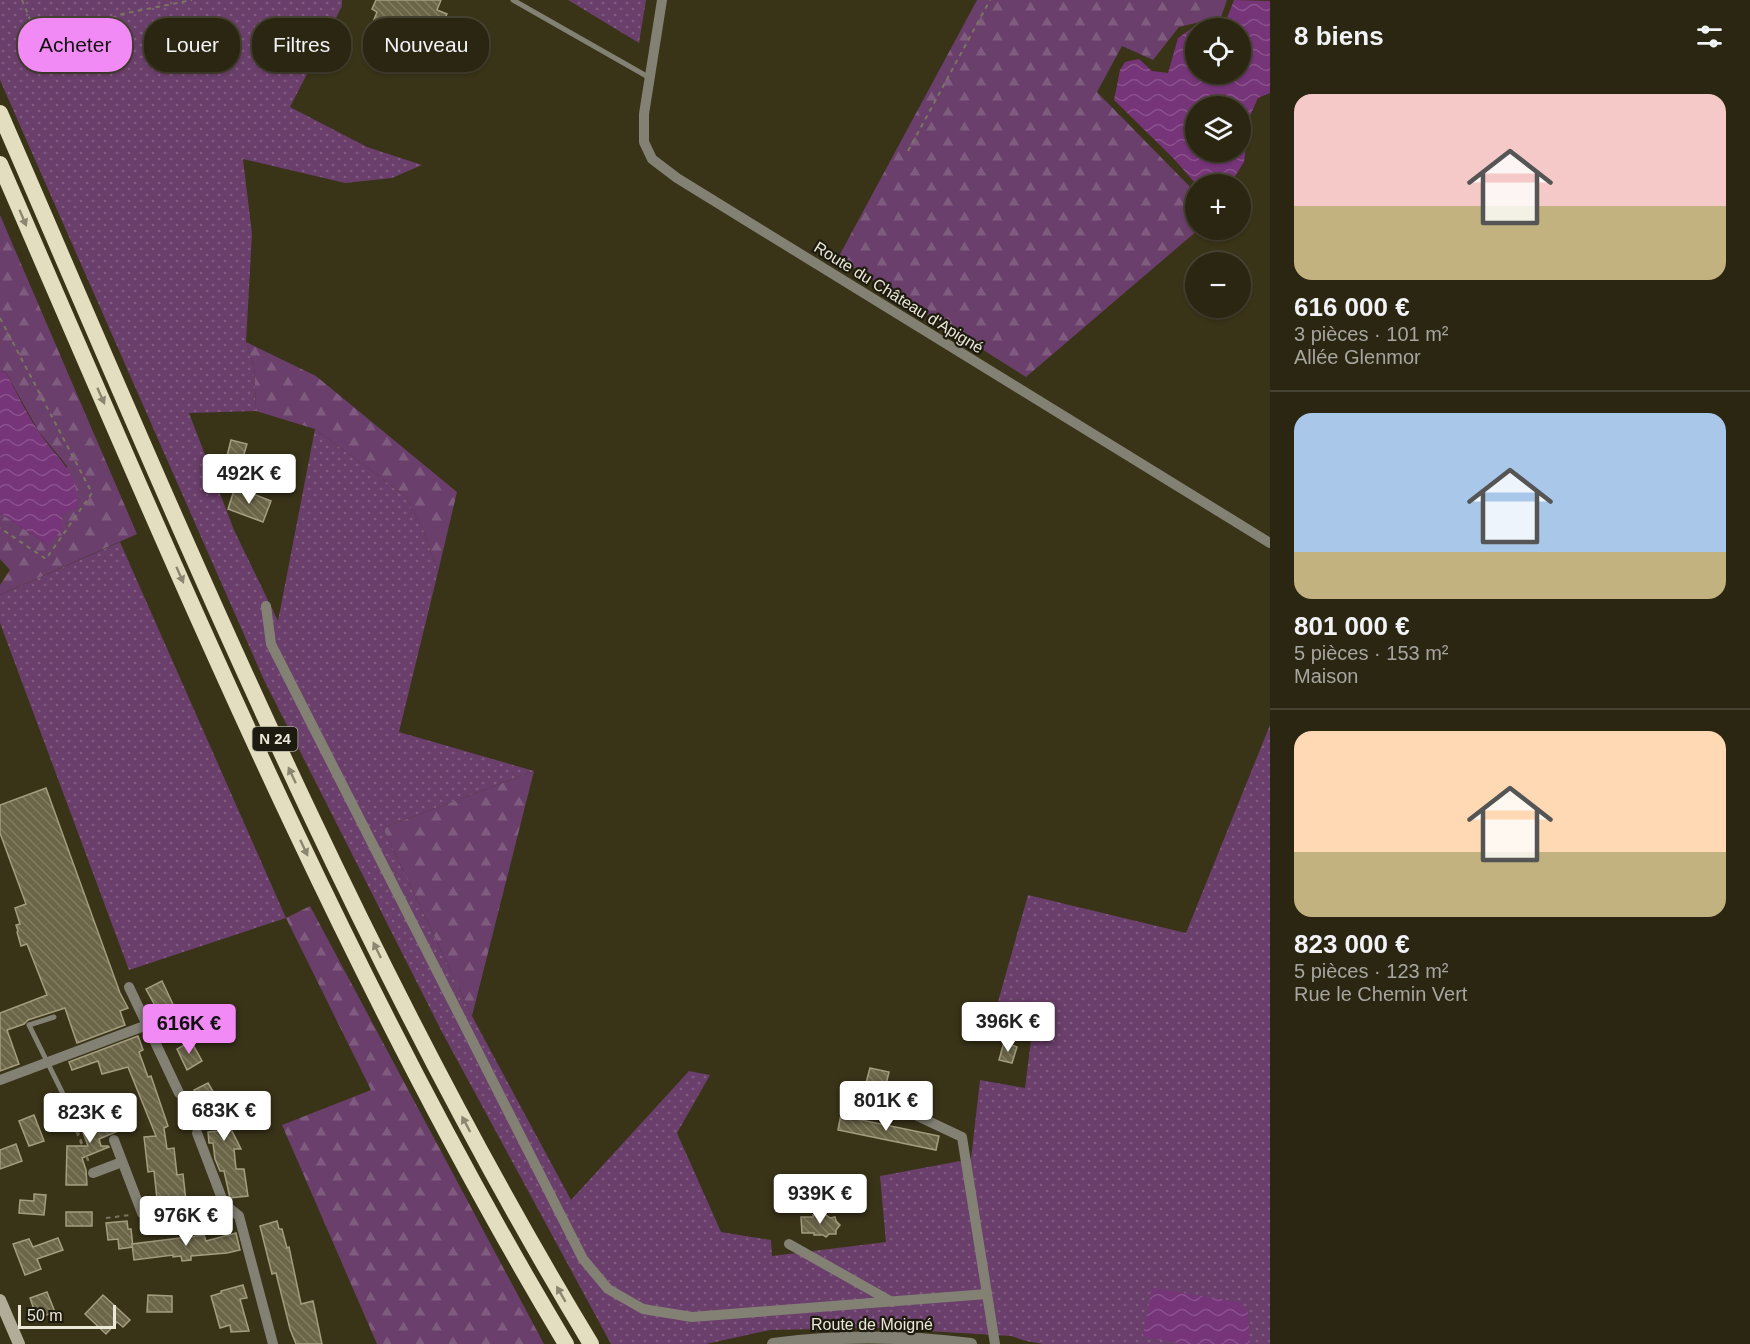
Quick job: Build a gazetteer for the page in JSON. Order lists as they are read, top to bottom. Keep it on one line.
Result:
{"streets":{"highway":["N 24"],"street":["Route du Château d'Apigné","Route de Moigné"]},"scale_bar":"50 m","page":{"heading":"8 biens","map_buttons":["+","−"],"chip":["Acheter","Louer","Filtres","Nouveau"],"list":[{"name":"616 000 €","note":"3 pièces · 101 m² · Allée Glenmor"},{"name":"801 000 €","note":"5 pièces · 153 m² · Maison"},{"name":"823 000 €","note":"5 pièces · 123 m² · Rue le Chemin Vert"}],"price":["492K €","396K €","616K €","801K €","683K €","823K €","939K €","976K €"],"scale":"50 m"}}
